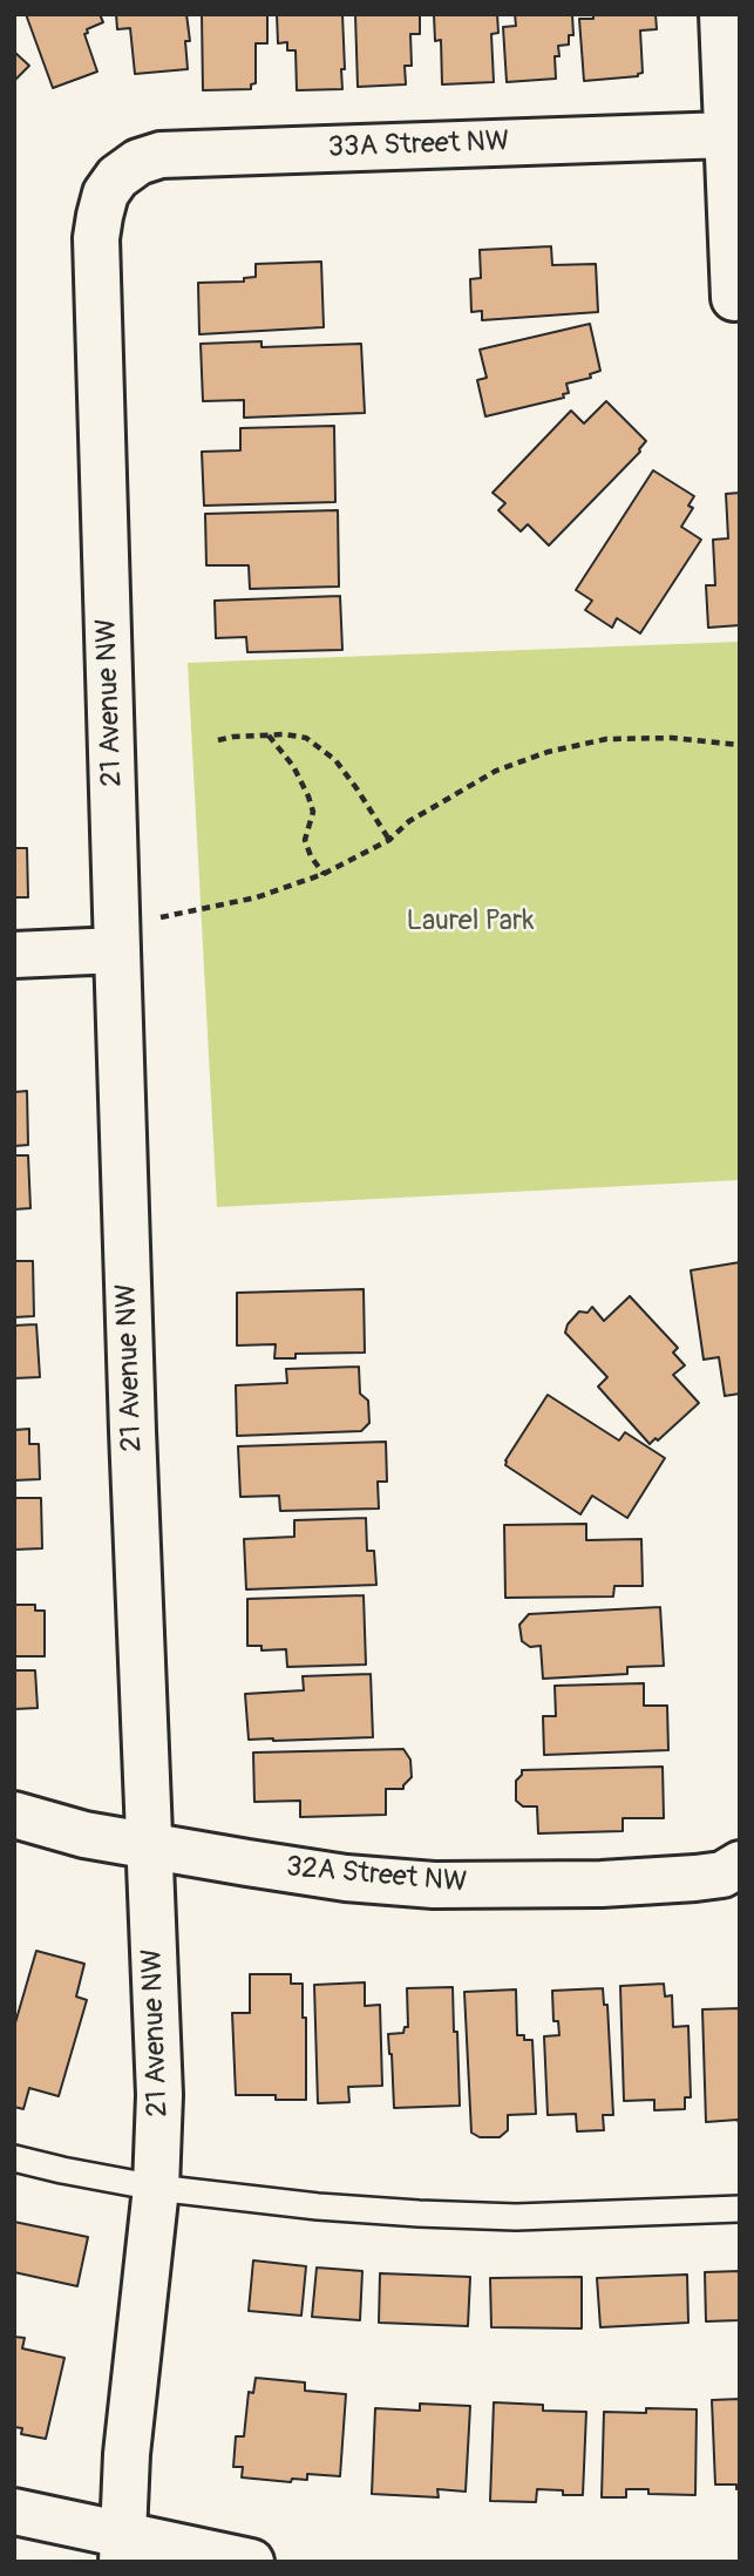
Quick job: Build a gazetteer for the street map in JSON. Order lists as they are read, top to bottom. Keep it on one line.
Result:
{"streets":{"street":["33A Street NW","21 Avenue NW","32A Street NW"]},"crossings":[["33A Street NW","21 Avenue NW"],["21 Avenue NW","32A Street NW"]],"parks":["Laurel Park"]}
